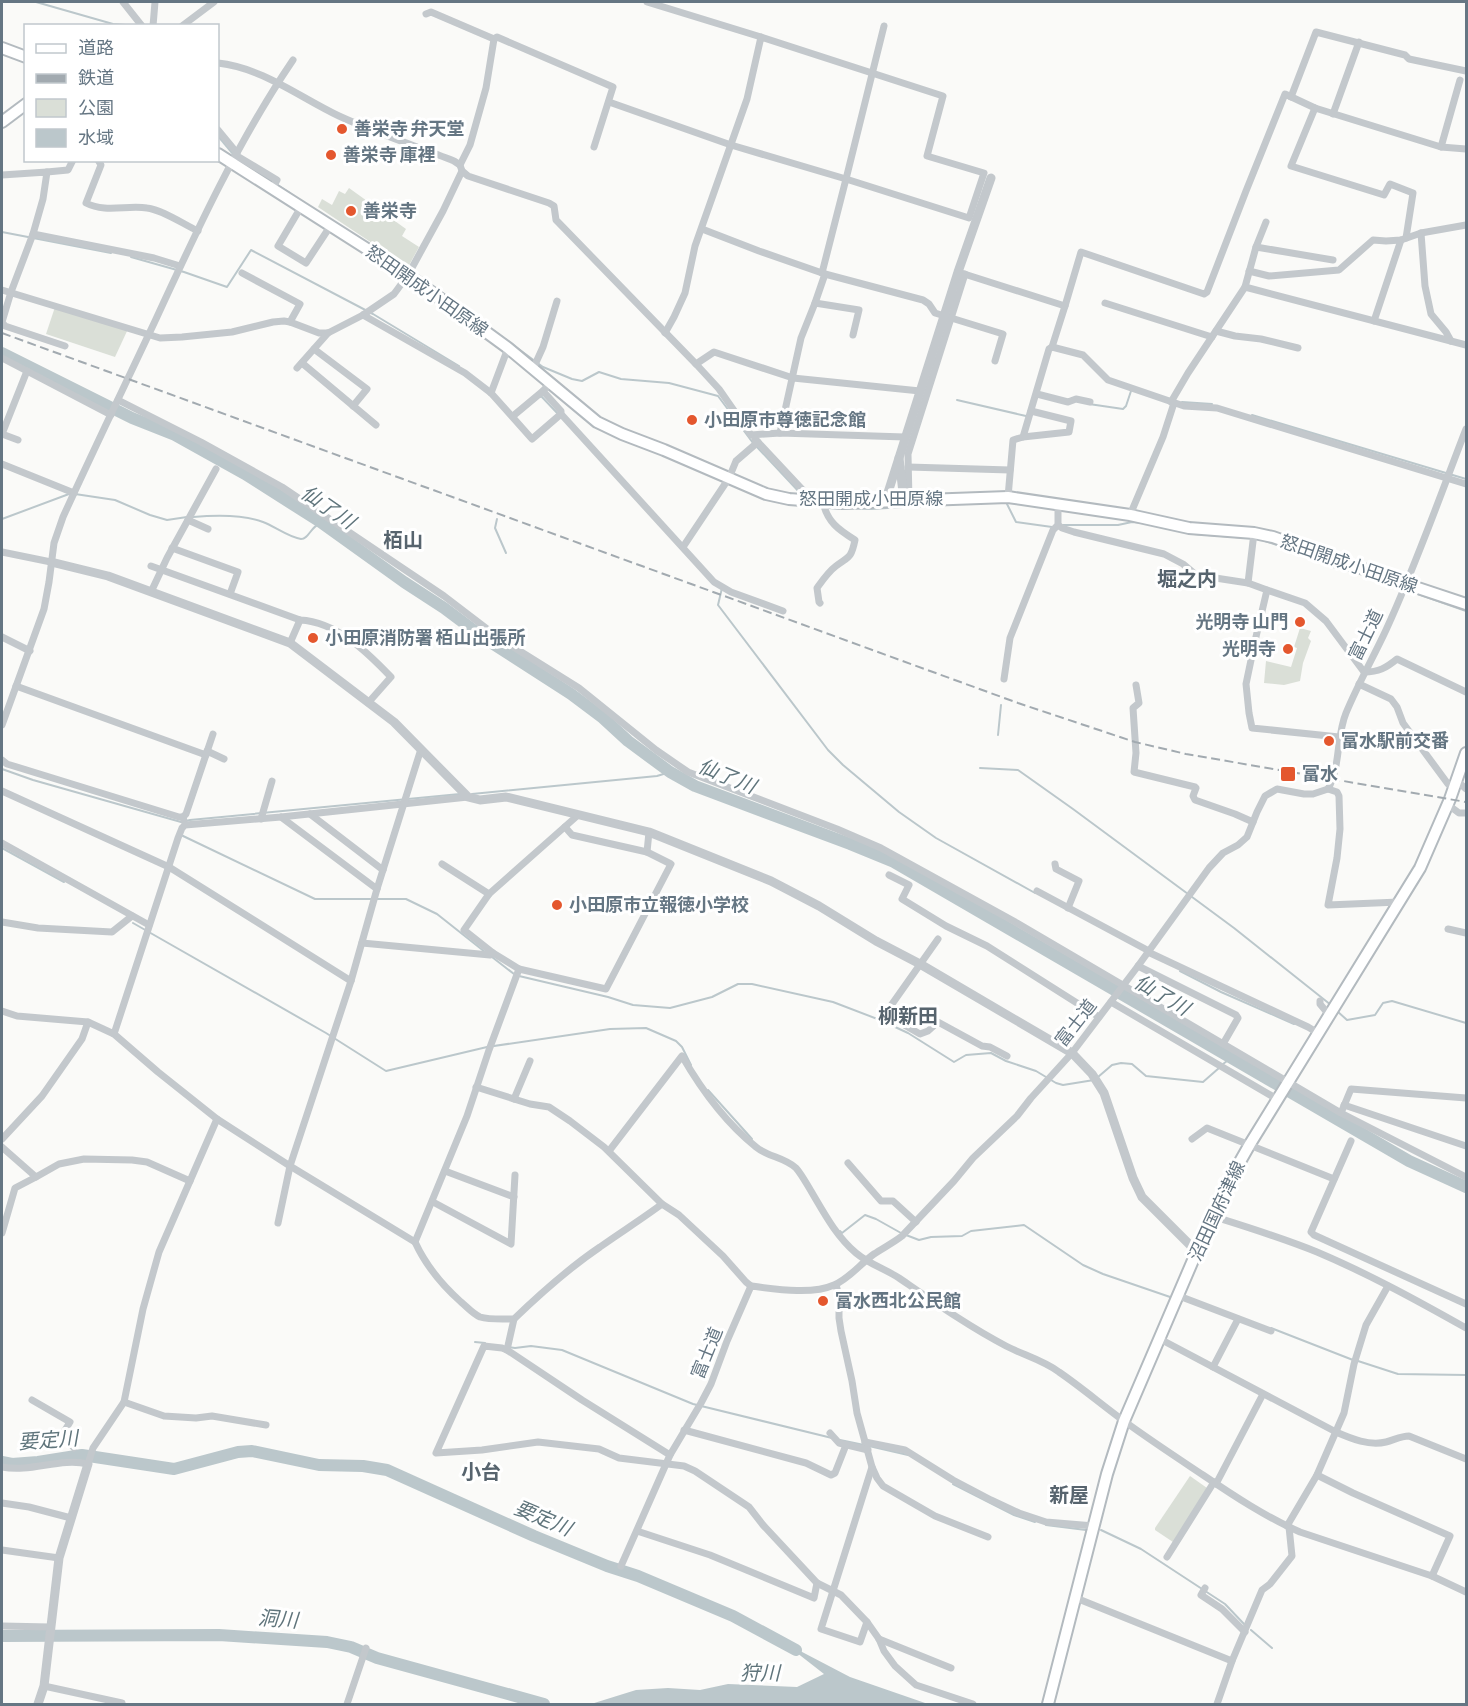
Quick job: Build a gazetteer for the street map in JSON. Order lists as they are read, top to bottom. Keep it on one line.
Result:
{"streets":{"main road":["怒田開成小田原線","沼田国府津線"],"street":["富士道"]},"crossings":[["怒田開成小田原線","富士道"]],"districts":["栢山","堀之内","柳新田","小台","新屋"],"water":["仙了川","要定川","洞川","狩川"],"places":{"other":["善栄寺 弁天堂","善栄寺 庫裡","善栄寺","小田原市尊徳記念館","光明寺 山門","小田原消防署 栢山出張所","光明寺","富水駅前交番","小田原市立報徳小学校","富水西北公民館"],"transit":["富水"]},"legend":["道路","鉄道","公園","水域"]}
